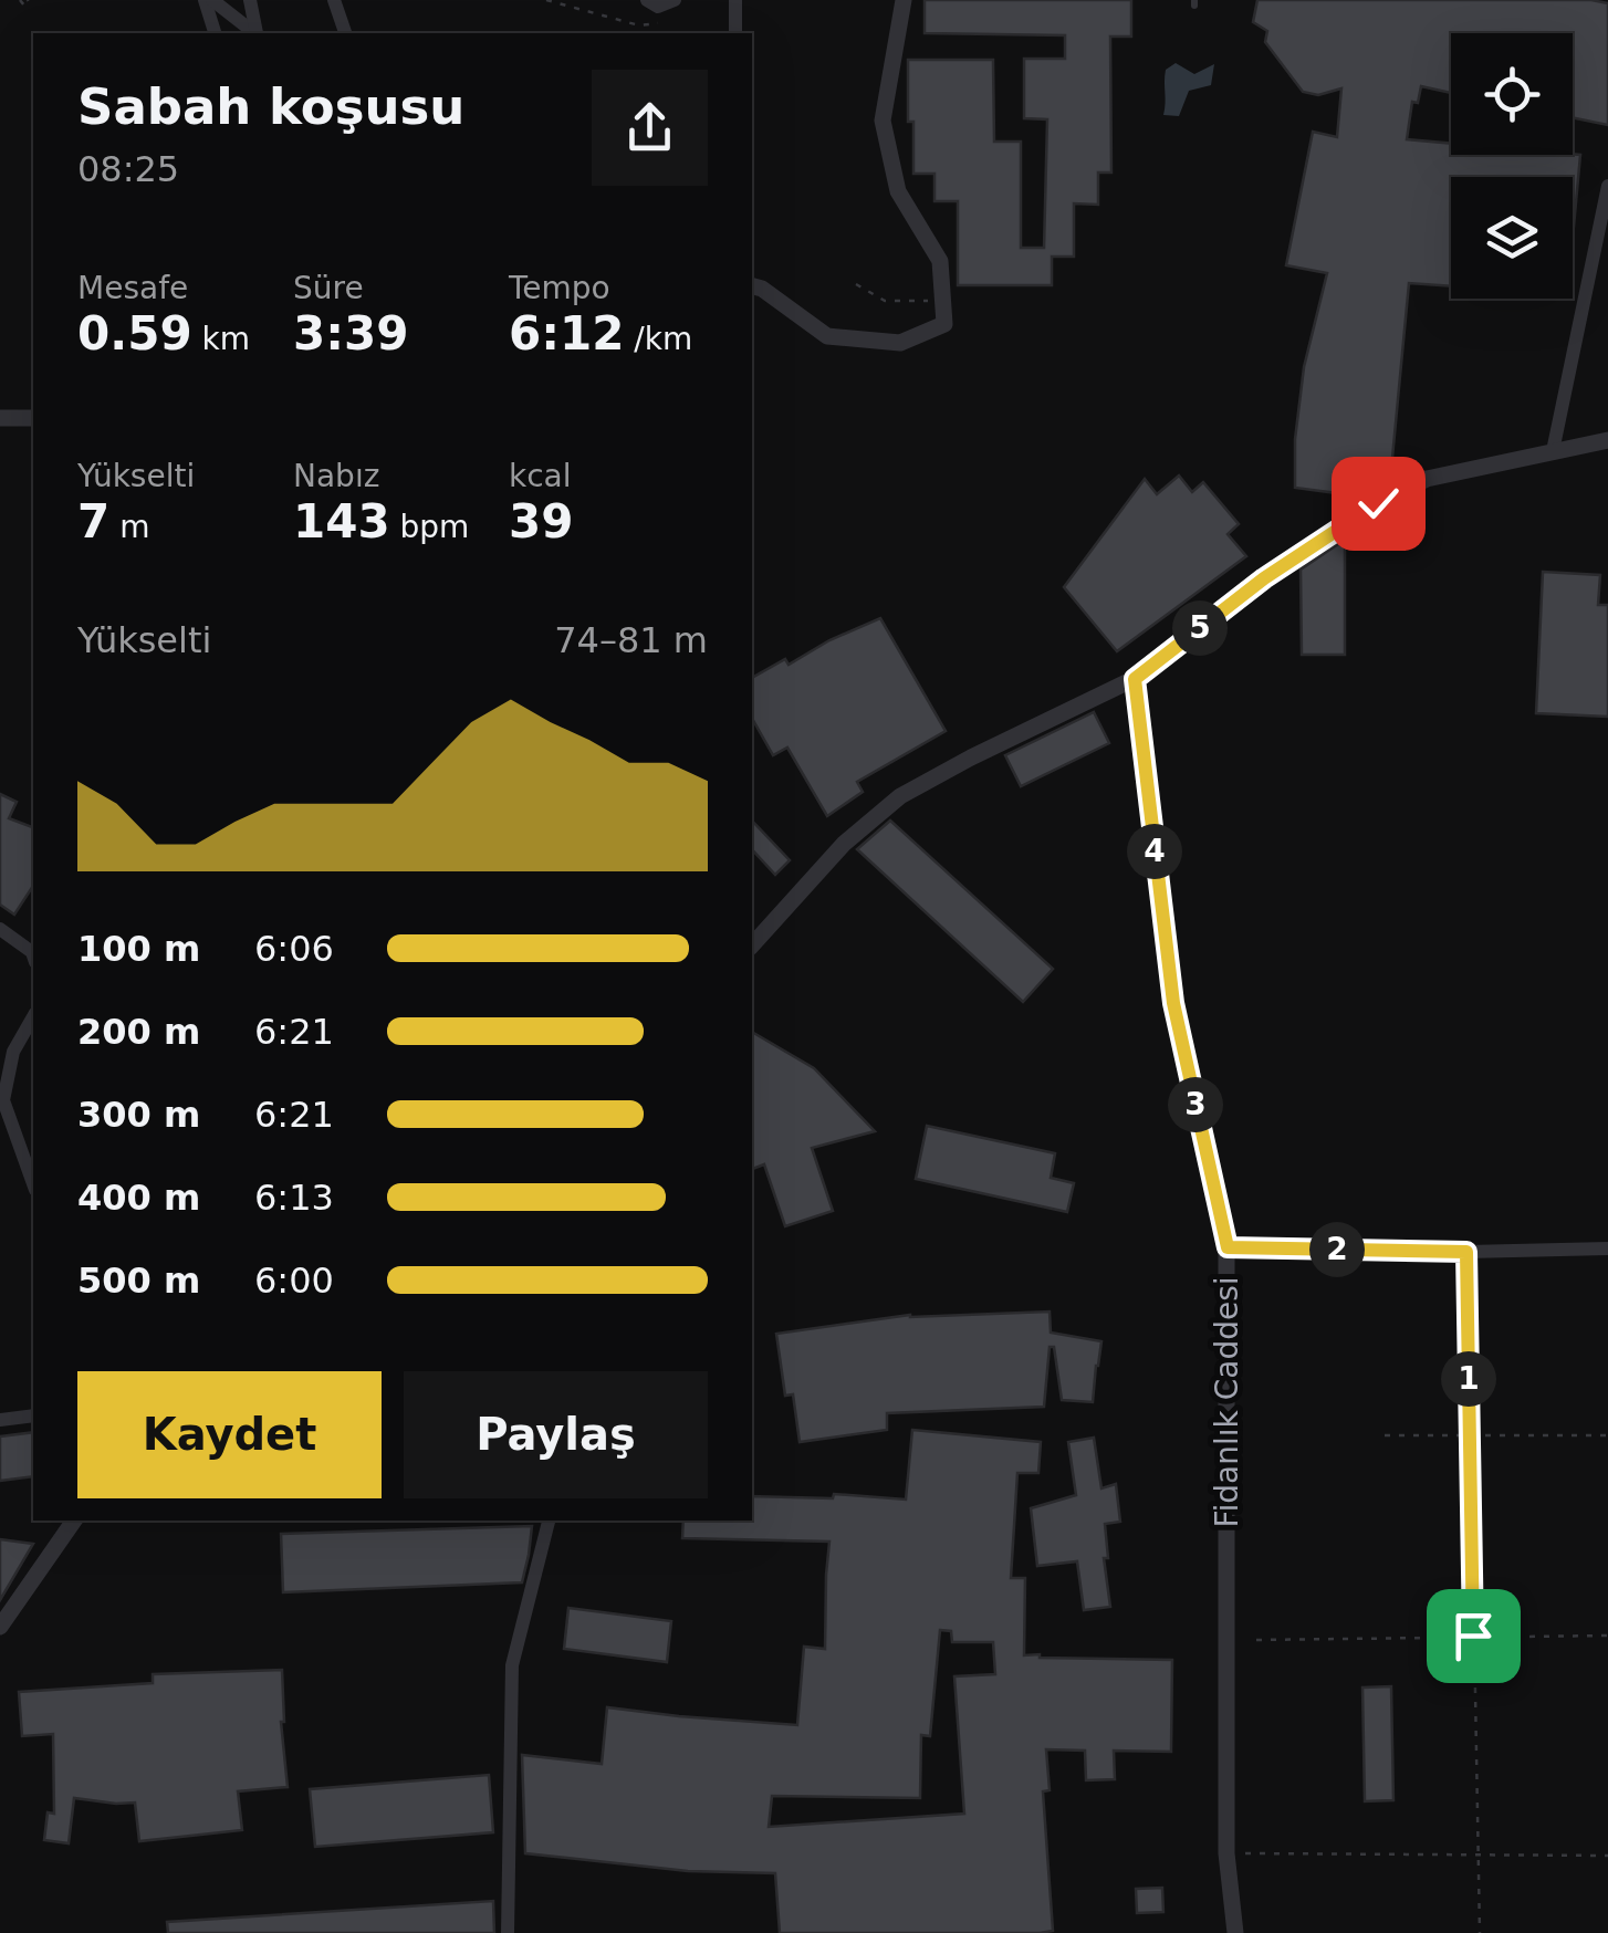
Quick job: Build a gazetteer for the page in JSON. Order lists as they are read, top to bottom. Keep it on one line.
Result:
{"streets":{"street":["Fidanlık Caddesi"]},"page":{"heading":["Sabah koşusu","08:25"],"stats":[["Mesafe","0.59 km"],["Süre","3:39"],["Tempo","6:12 /km"],["Yükselti","7 m"],["Nabız","143 bpm"],["kcal","39"]],"chart":["Yükselti","74–81 m"],"pins":["5","4","3","2","1"],"list":[{"name":"100 m","note":"6:06"},{"name":"200 m","note":"6:21"},{"name":"300 m","note":"6:21"},{"name":"400 m","note":"6:13"},{"name":"500 m","note":"6:00"}],"buttons":["Kaydet","Paylaş"]}}
